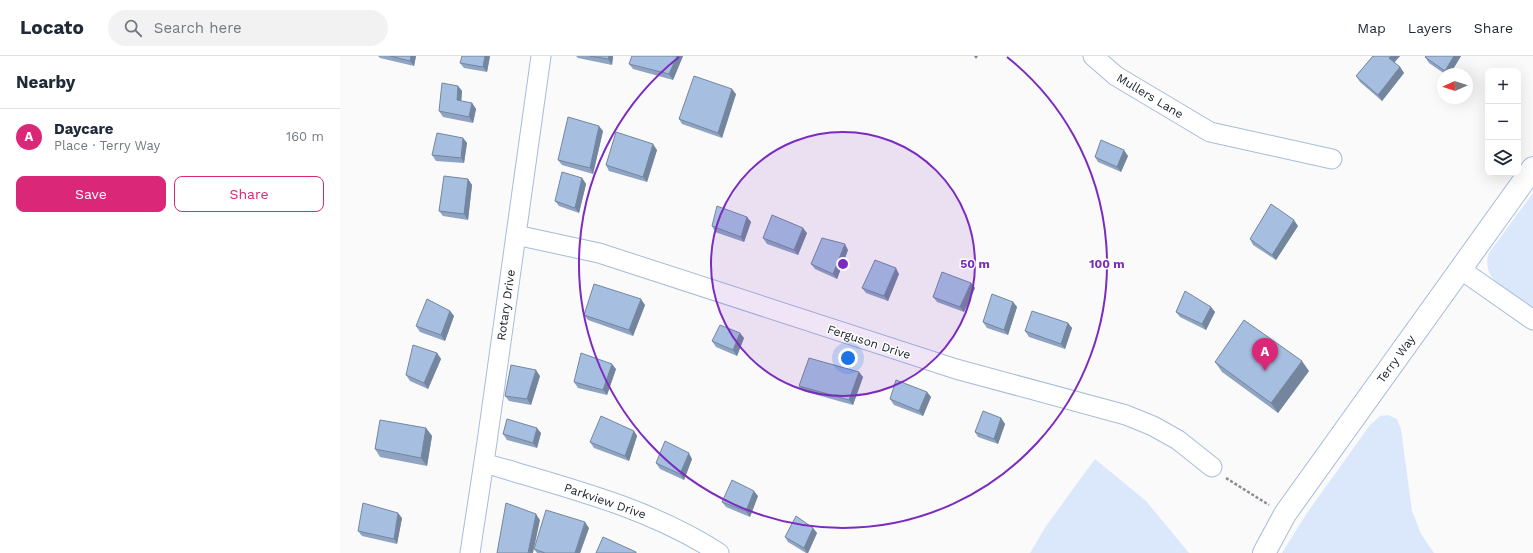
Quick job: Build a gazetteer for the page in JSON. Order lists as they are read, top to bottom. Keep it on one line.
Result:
{"streets":{"street":["Mullers Lane","Rotary Drive","Ferguson Drive","Terry Way","Parkview Drive"]},"crossings":[["Rotary Drive","Ferguson Drive"],["Rotary Drive","Parkview Drive"]],"north":"left","page":{"header":"Locato","search":"Search here","nav":["Map","Layers","Share"],"heading":"Nearby","map_buttons":["+","−"],"list":[{"mark":"A","name":"Daycare","note":"Place · Terry Way","value":"160 m"}],"buttons":["Save","Share"],"pins":"A"},"rings":["50 m","100 m"]}
